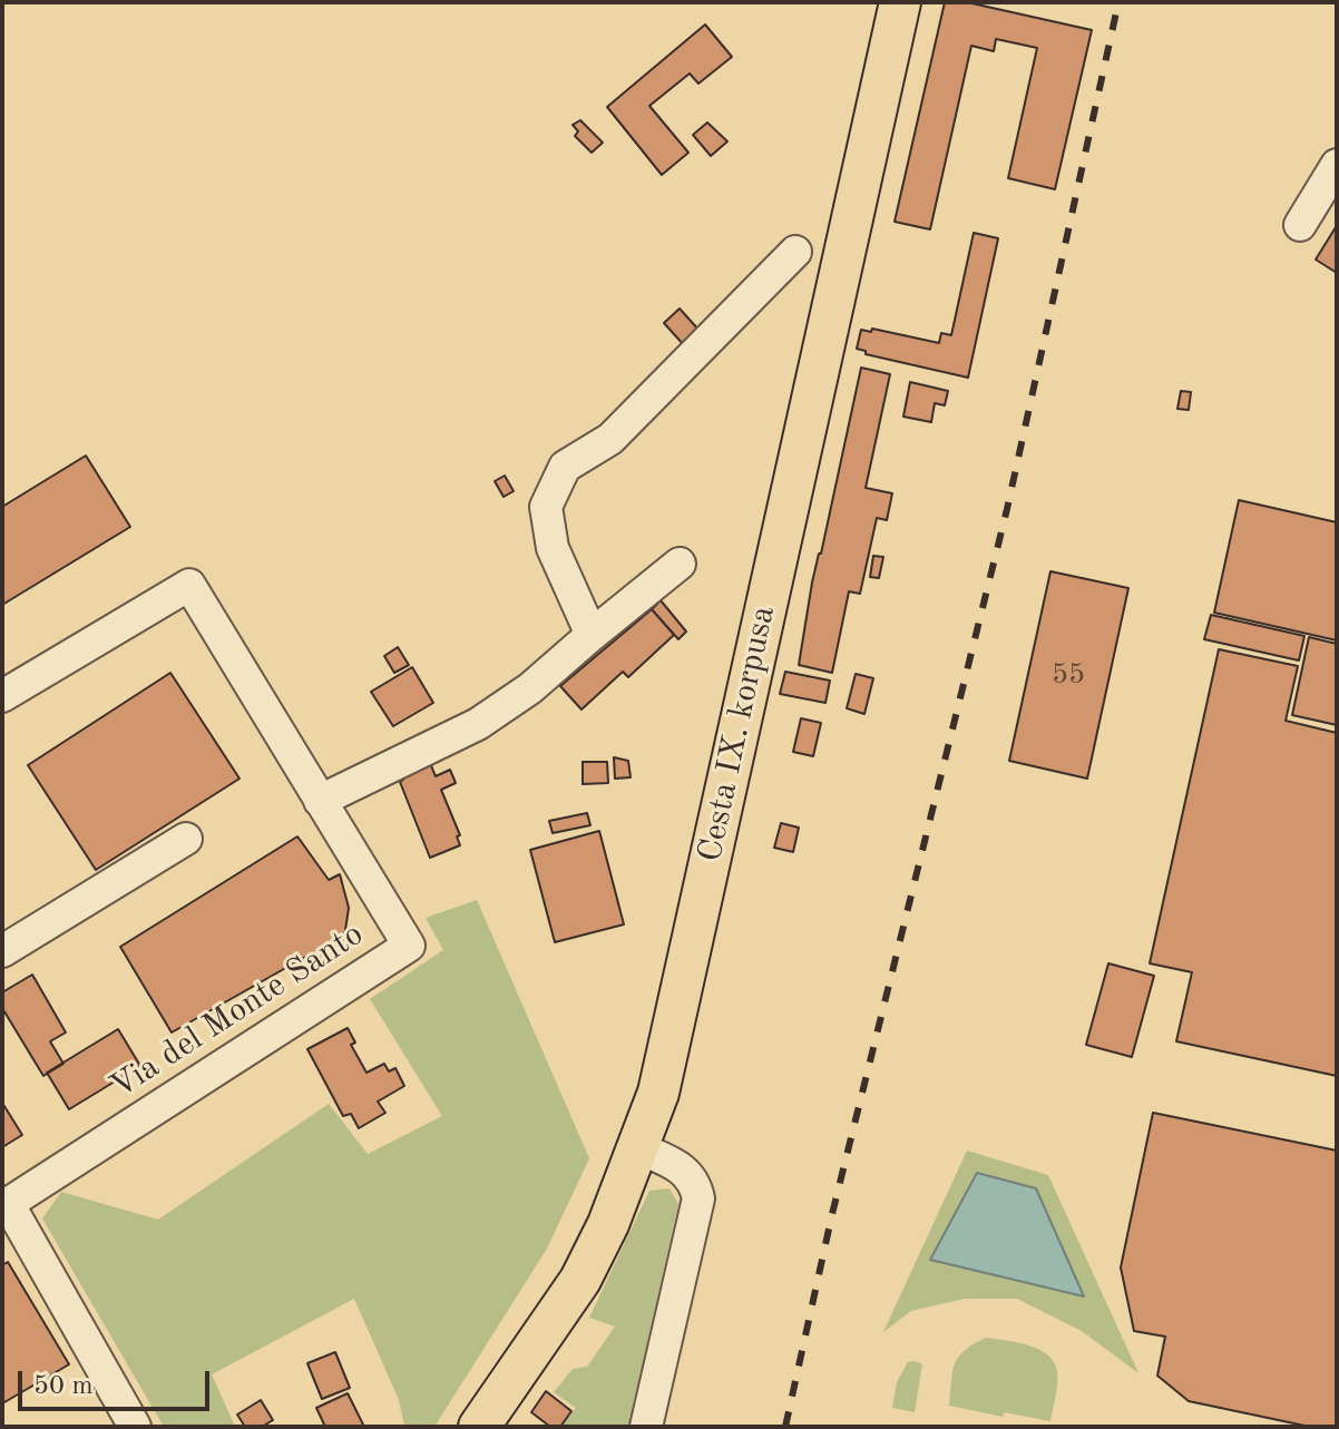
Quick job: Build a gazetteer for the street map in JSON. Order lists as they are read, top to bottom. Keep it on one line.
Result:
{"streets":{"main road":["Cesta IX. korpusa"],"street":["Via del Monte Santo"]},"house_numbers":["55"],"scale_bar":"50 m"}
